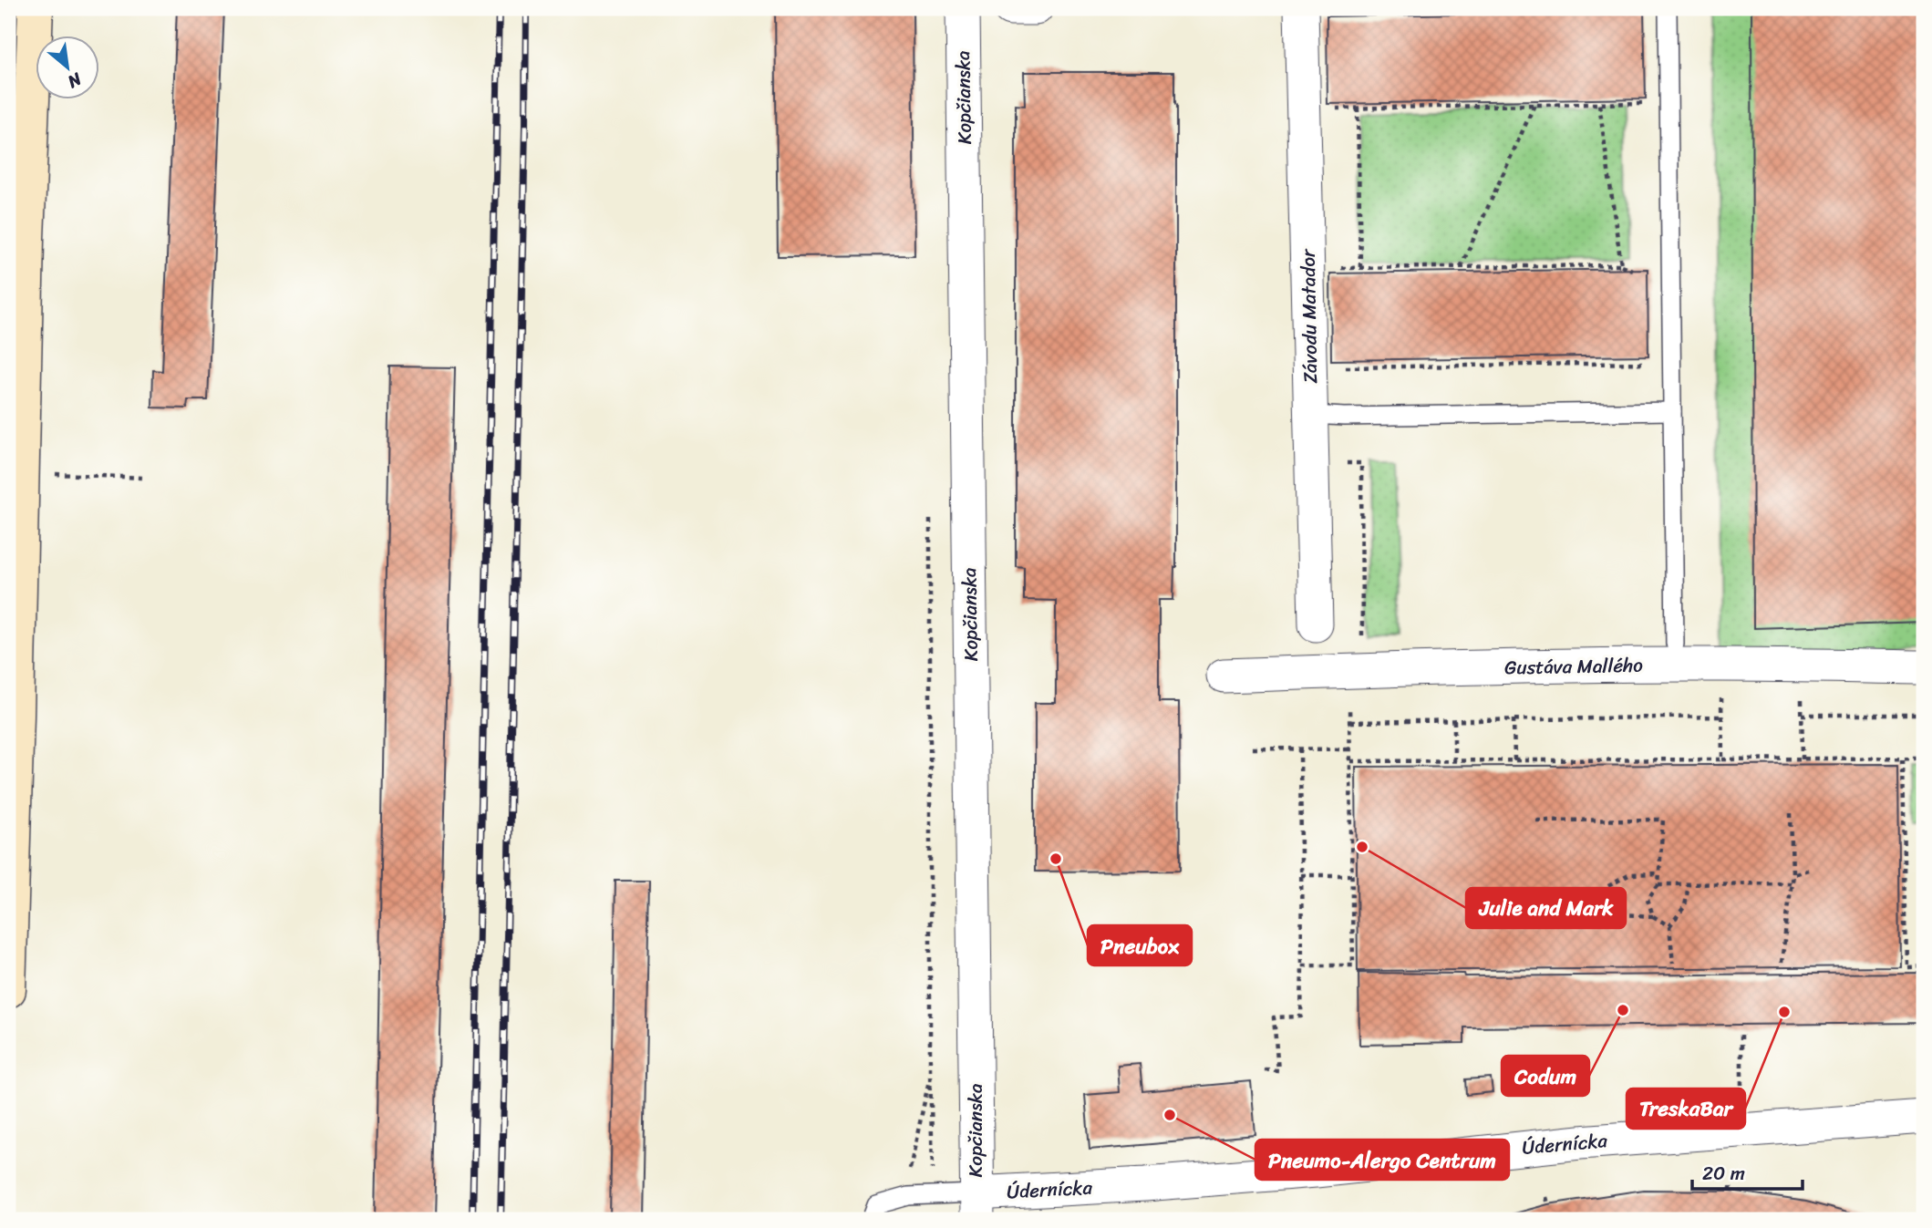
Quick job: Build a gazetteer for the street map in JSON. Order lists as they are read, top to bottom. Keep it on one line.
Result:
{"streets":{"street":["Kopčianska","Závodu Matador","Gustáva Mallého","Údernícka"]},"crossings":[["Kopčianska","Údernícka"]],"places":["Julie and Mark","Pneubox","Codum","TreskaBar","Pneumo-Alergo Centrum"],"scale_bar":"20 m","north":"bottom right"}
